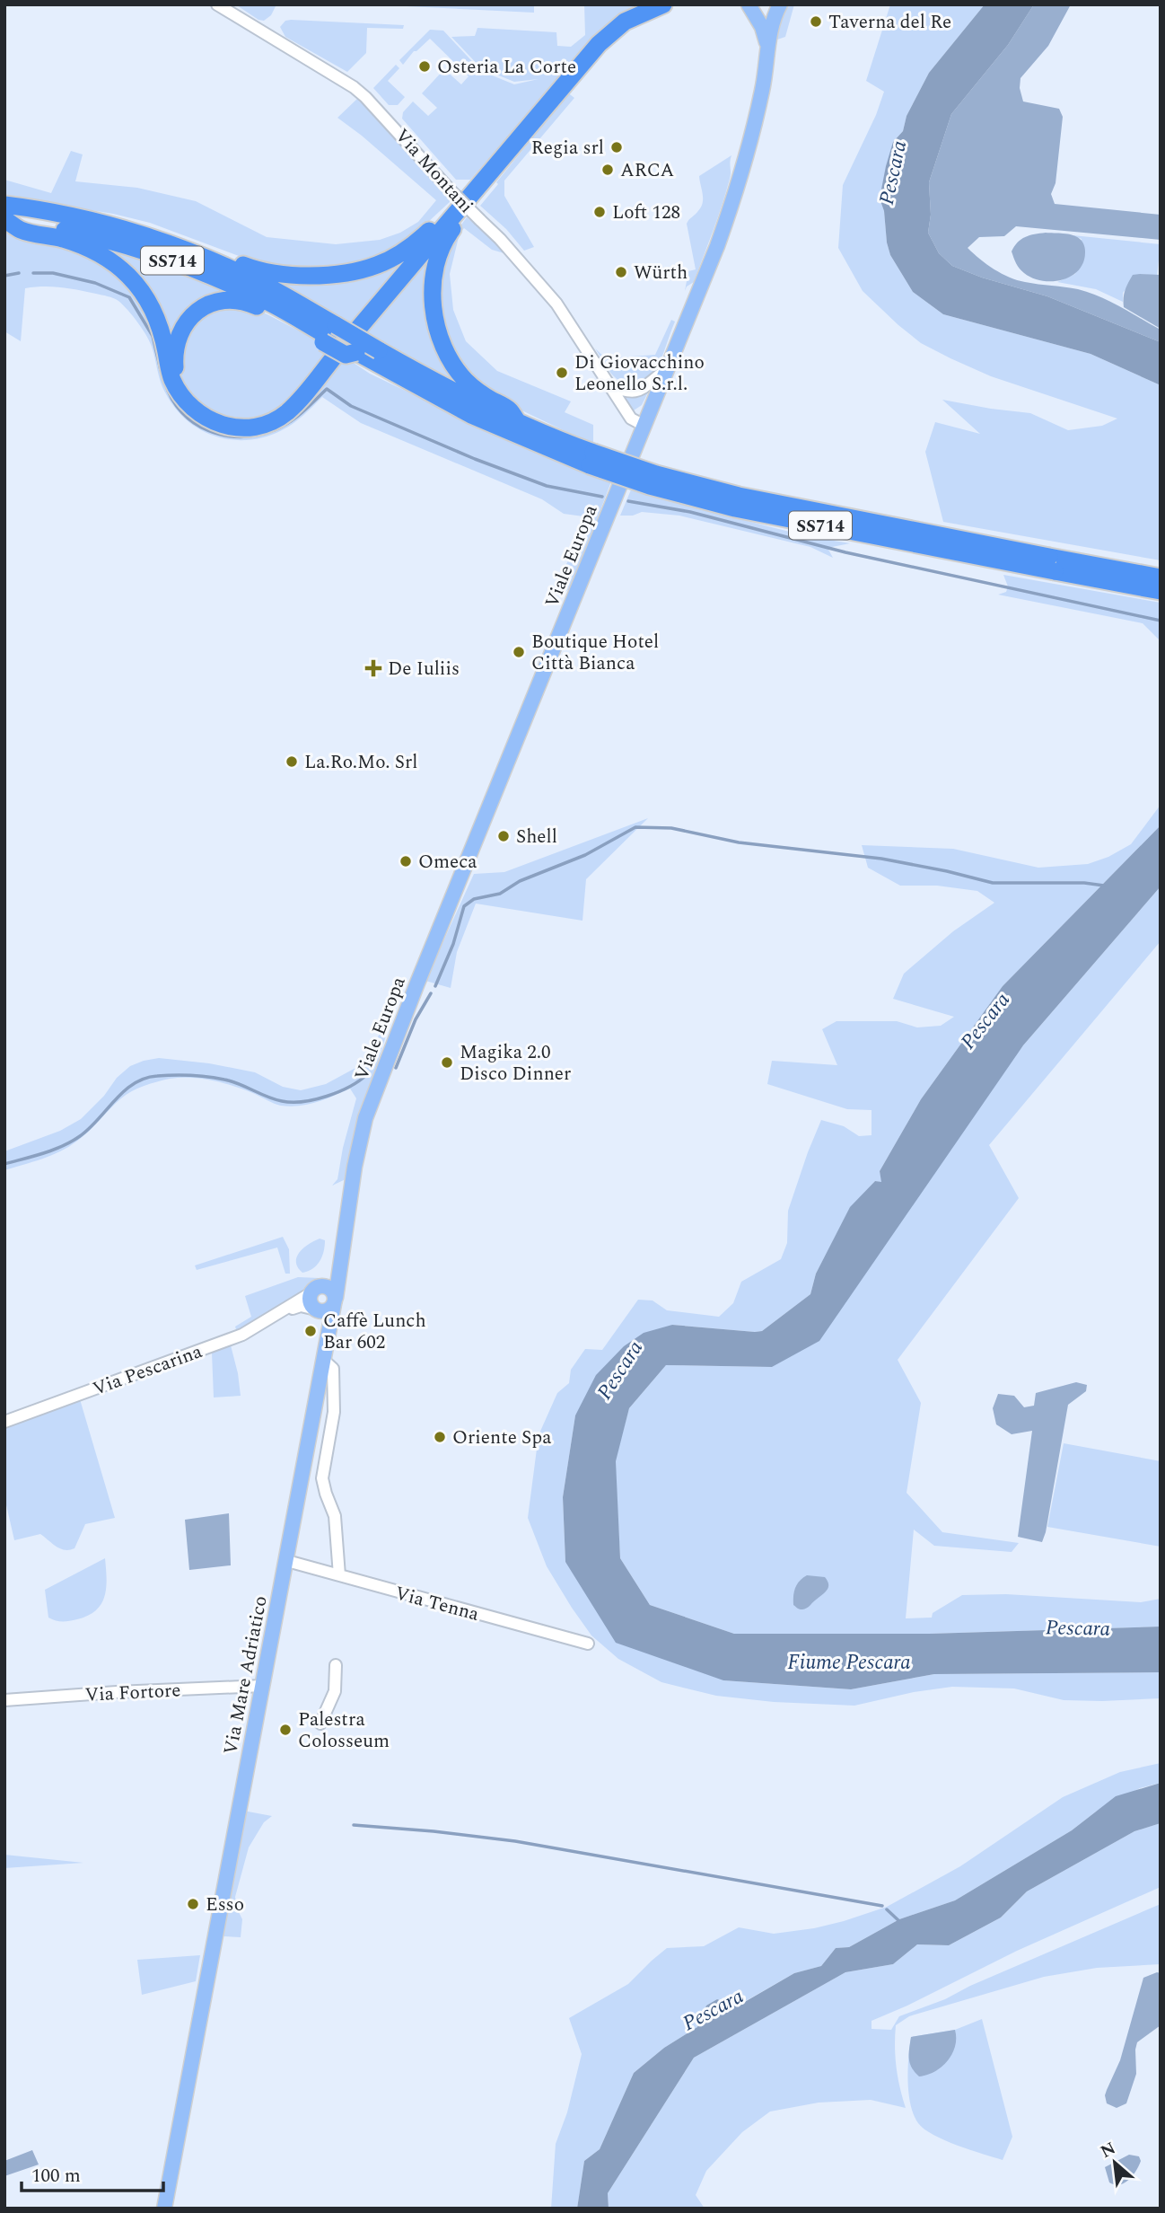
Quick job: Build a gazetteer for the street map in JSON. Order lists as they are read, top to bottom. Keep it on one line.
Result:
{"streets":{"highway":["SS714"],"main road":["Viale Europa","Via Mare Adriatico"],"street":["Via Montani","Via Pescarina","Via Tenna","Via Fortore"]},"crossings":[["Via Montani","Viale Europa"],["Viale Europa","Via Pescarina"],["Viale Europa","Via Mare Adriatico"],["Via Pescarina","Via Mare Adriatico"],["Via Tenna","Via Mare Adriatico"],["Via Mare Adriatico","Via Fortore"]],"water":["Pescara","Fiume Pescara"],"places":{"other":["Taverna del Re","Osteria La Corte","Regia srl","ARCA","Loft 128","Würth","Di Giovacchino Leonello S.r.l.","Boutique Hotel Città Bianca","La.Ro.Mo. Srl","Shell","Omeca","Magika 2.0 Disco Dinner","Caffè Lunch Bar 602","Oriente Spa","Palestra Colosseum","Esso"],"health":["De Iuliis"]},"scale_bar":"100 m","north":"top left"}
